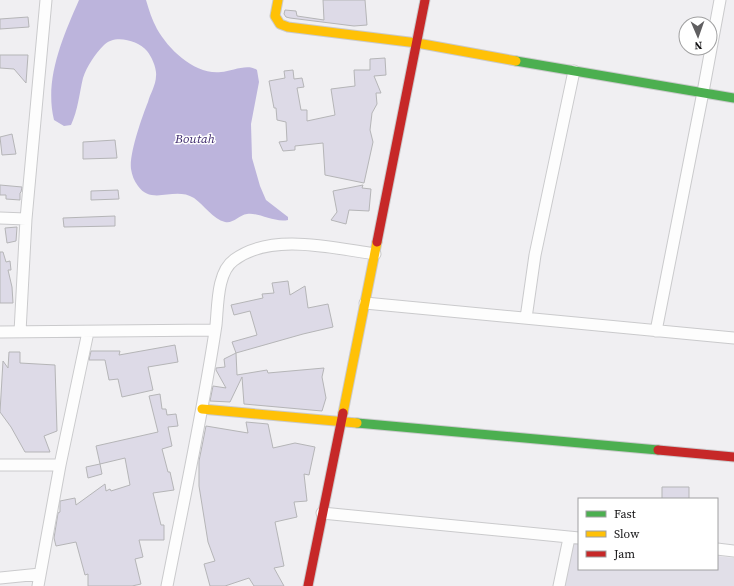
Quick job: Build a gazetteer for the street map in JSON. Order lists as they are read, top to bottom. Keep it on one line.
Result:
{"water":["Boutah"],"legend":["Fast","Slow","Jam"],"north":"bottom"}
